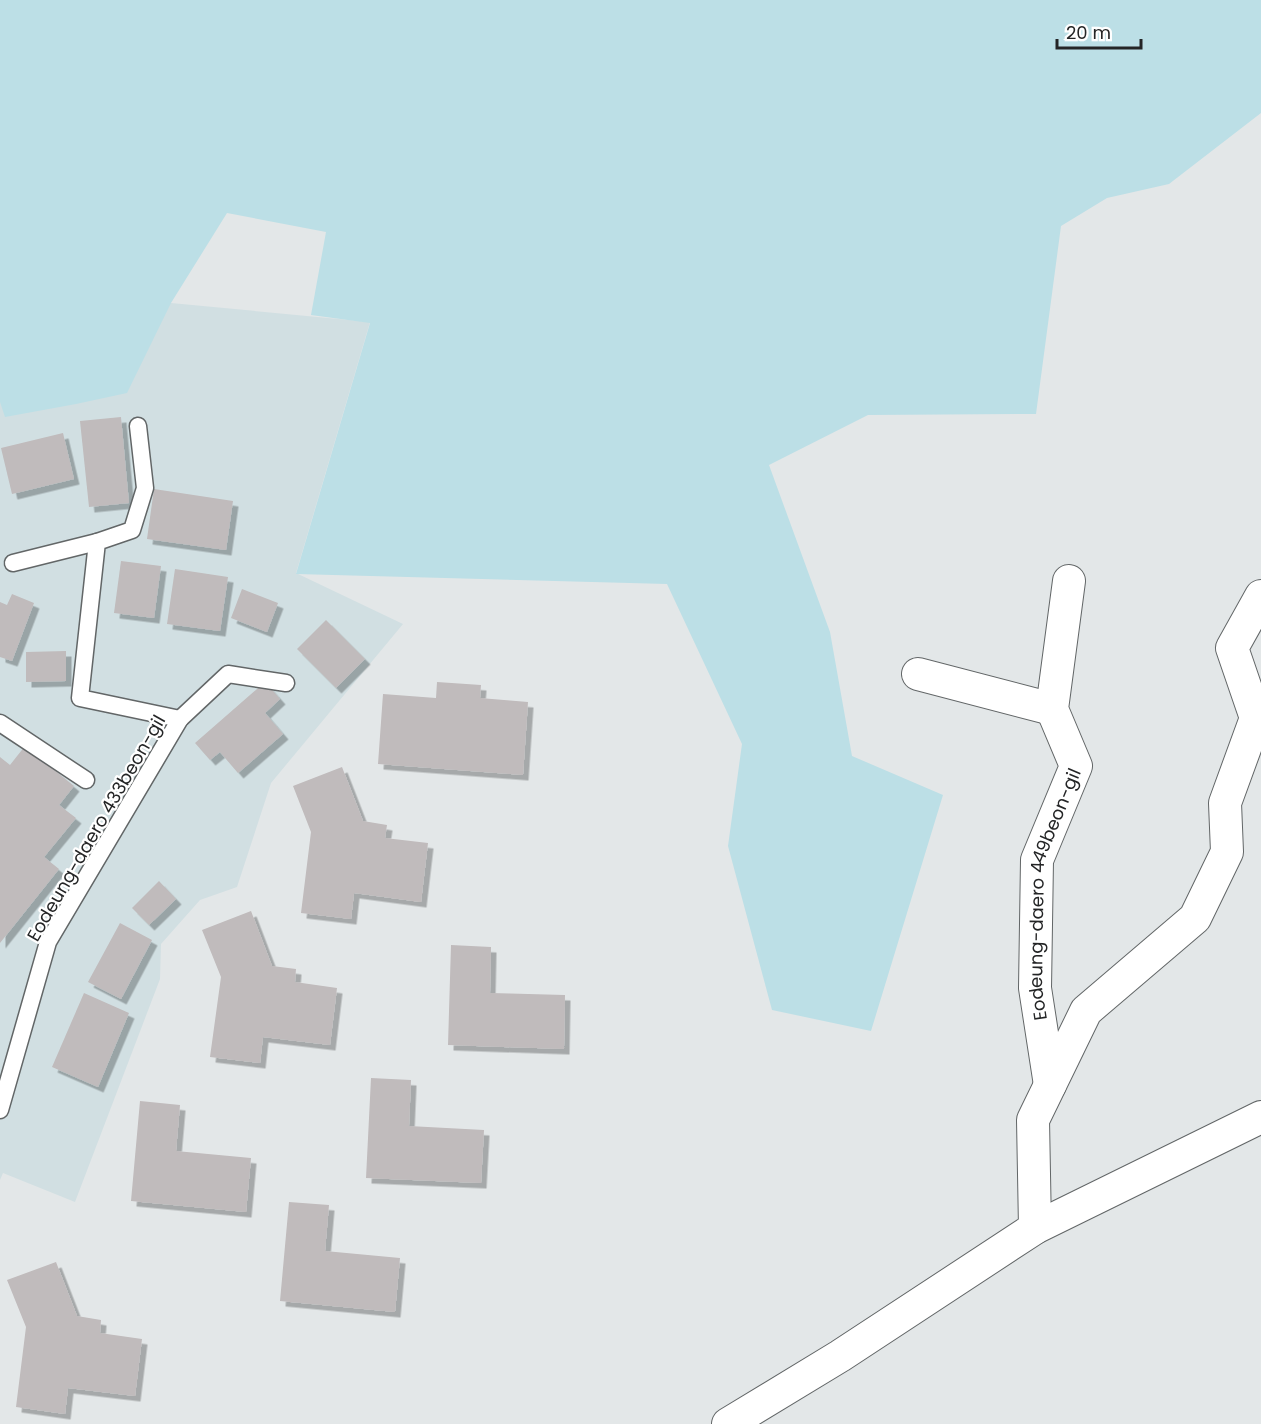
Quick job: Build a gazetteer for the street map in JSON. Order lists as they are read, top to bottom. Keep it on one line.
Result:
{"streets":{"street":["Eodeung-daero 449beon-gil"],"lane":["Eodeung-daero 433beon-gil"]},"scale_bar":"20 m"}
